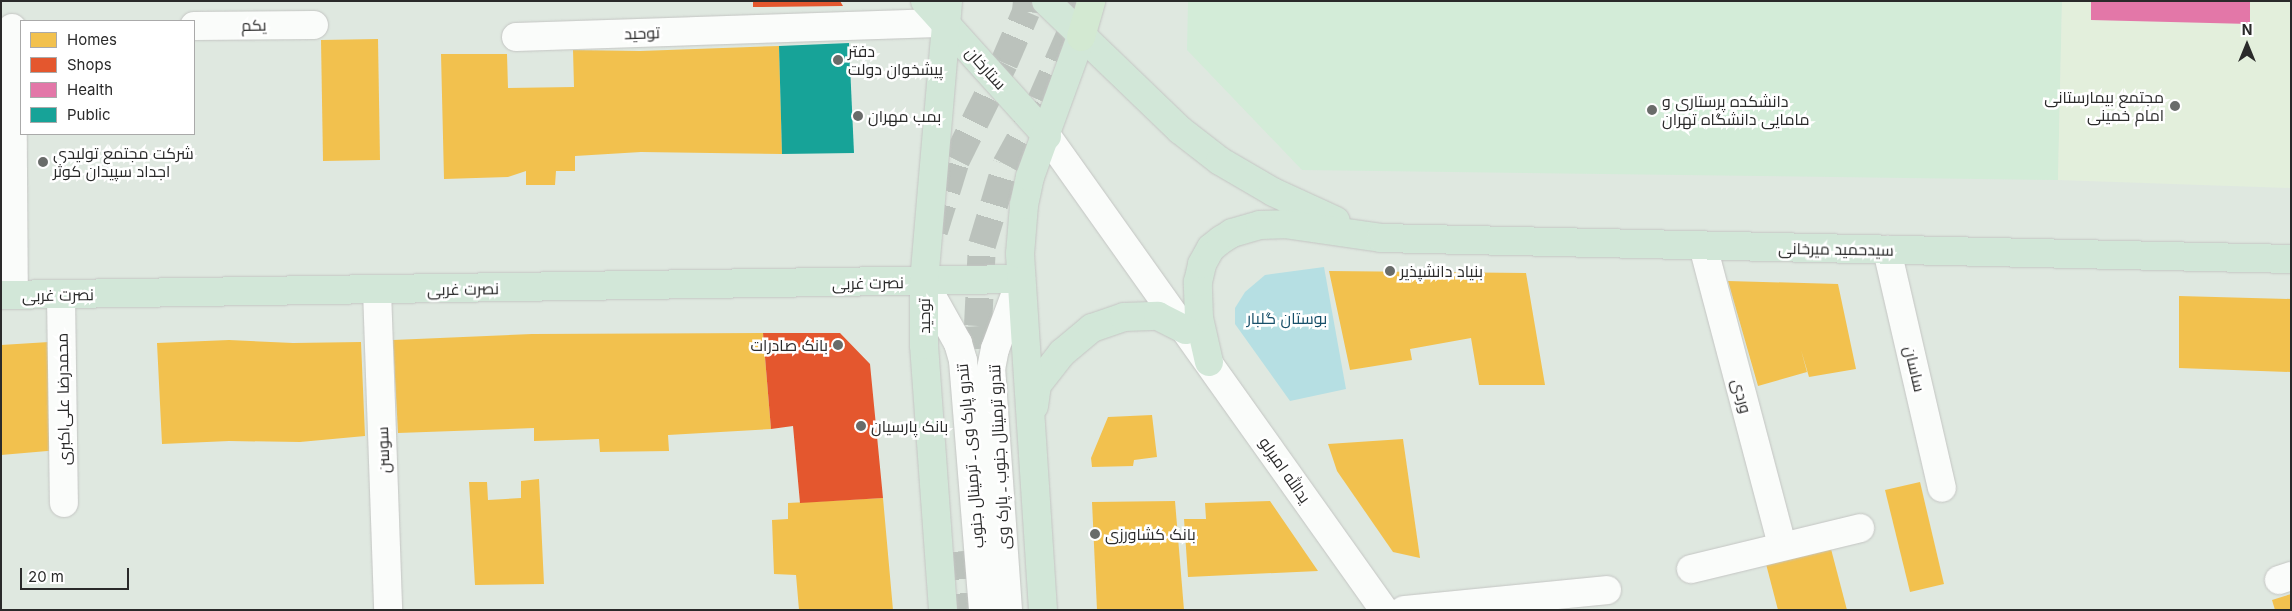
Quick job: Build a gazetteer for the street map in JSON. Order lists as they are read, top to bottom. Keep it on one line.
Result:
{"streets":{"main road":["توحید","ستارخان","سیدحمید میرخانی","نصرت غربی"],"street":["یکم","ساسان","وردی","محمدرضا علی‌اکبری","سوسن","تندرو پارک وی ـ ترمینال جنوب","تندرو ترمینال جنوب ـ پارک وی","یدالله امیرلو"]},"crossings":[["توحید","ستارخان"],["توحید","نصرت غربی"],["توحید","تندرو پارک وی ـ ترمینال جنوب"],["ستارخان","یدالله امیرلو"],["سیدحمید میرخانی","ساسان"],["سیدحمید میرخانی","وردی"],["نصرت غربی","محمدرضا علی‌اکبری"],["نصرت غربی","سوسن"],["نصرت غربی","تندرو پارک وی ـ ترمینال جنوب"],["نصرت غربی","تندرو ترمینال جنوب ـ پارک وی"]],"parks":["بوستان گلبار"],"places":["دفتر پیشخوان دولت","مجتمع بیمارستانی امام خمینی","دانشکده پرستاری و مامایی دانشگاه تهران","بمب مهران","شرکت مجتمع تولیدی اجداد سپیدان کوثر","بنیاد دانشپذیر","بانک صادرات","بانک پارسیان","بانک کشاورزی"],"legend":["Homes","Shops","Health","Public"],"scale_bar":"20 m","north":"top"}
